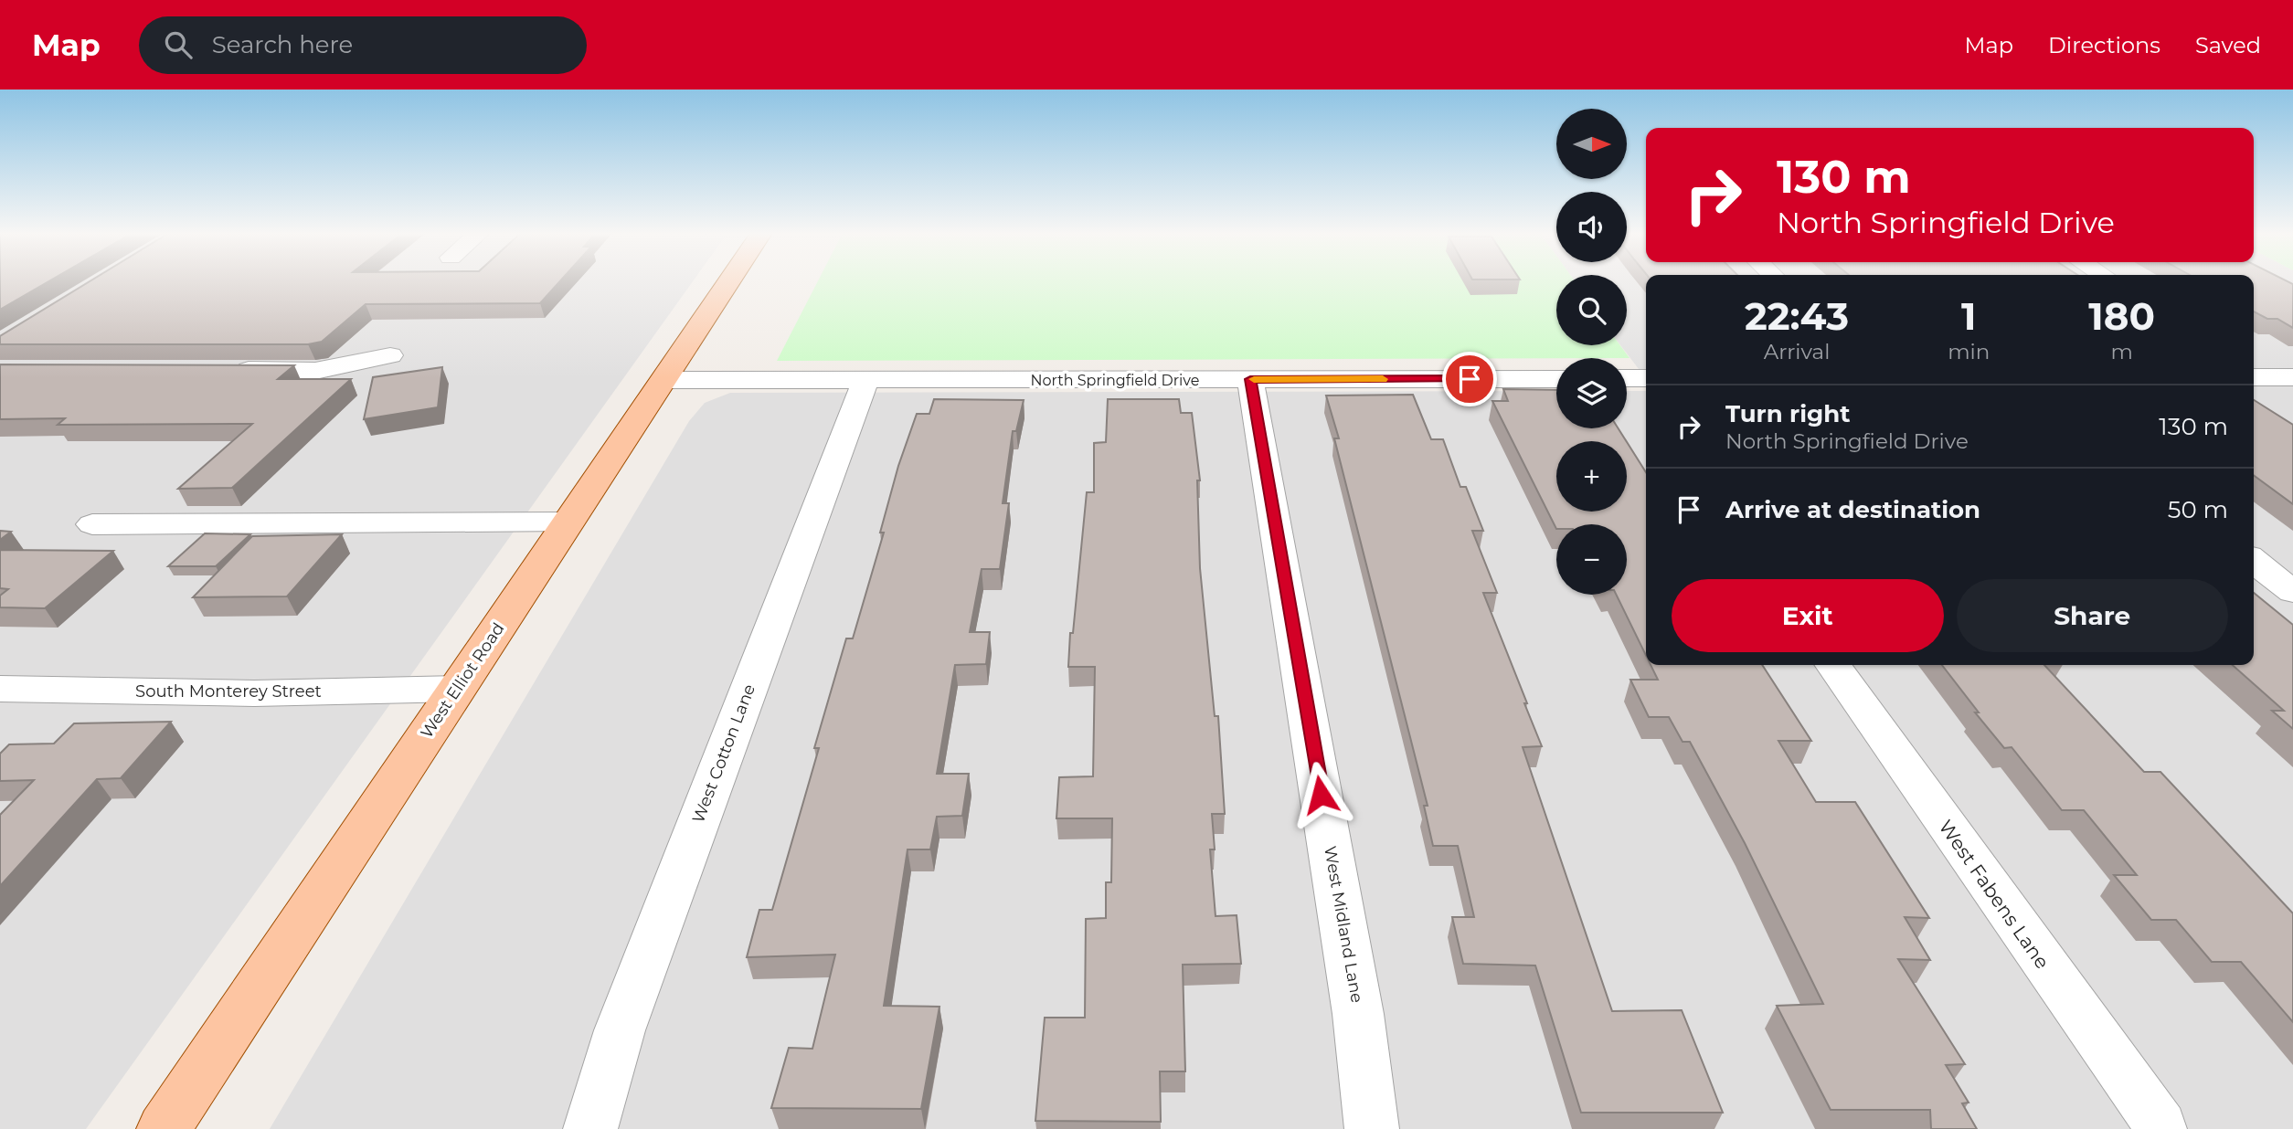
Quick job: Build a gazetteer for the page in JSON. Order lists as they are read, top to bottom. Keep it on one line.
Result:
{"streets":{"main road":["West Elliot Road"],"street":["North Springfield Drive","South Monterey Street","West Cotton Lane","West Fabens Lane","West Midland Lane"]},"crossings":[["North Springfield Drive","West Elliot Road"],["North Springfield Drive","West Cotton Lane"],["North Springfield Drive","West Midland Lane"],["West Elliot Road","South Monterey Street"]],"north":"right","page":{"header":"Map","search":"Search here","nav":["Map","Directions","Saved"],"map_buttons":["+","−"],"turn":["130 m","North Springfield Drive"],"eta":["22:43","Arrival","1","min","180","m"],"list":[{"name":"Turn right","note":"North Springfield Drive","value":"130 m"},{"name":"Arrive at destination","value":"50 m"}],"buttons":["Exit","Share"]}}
